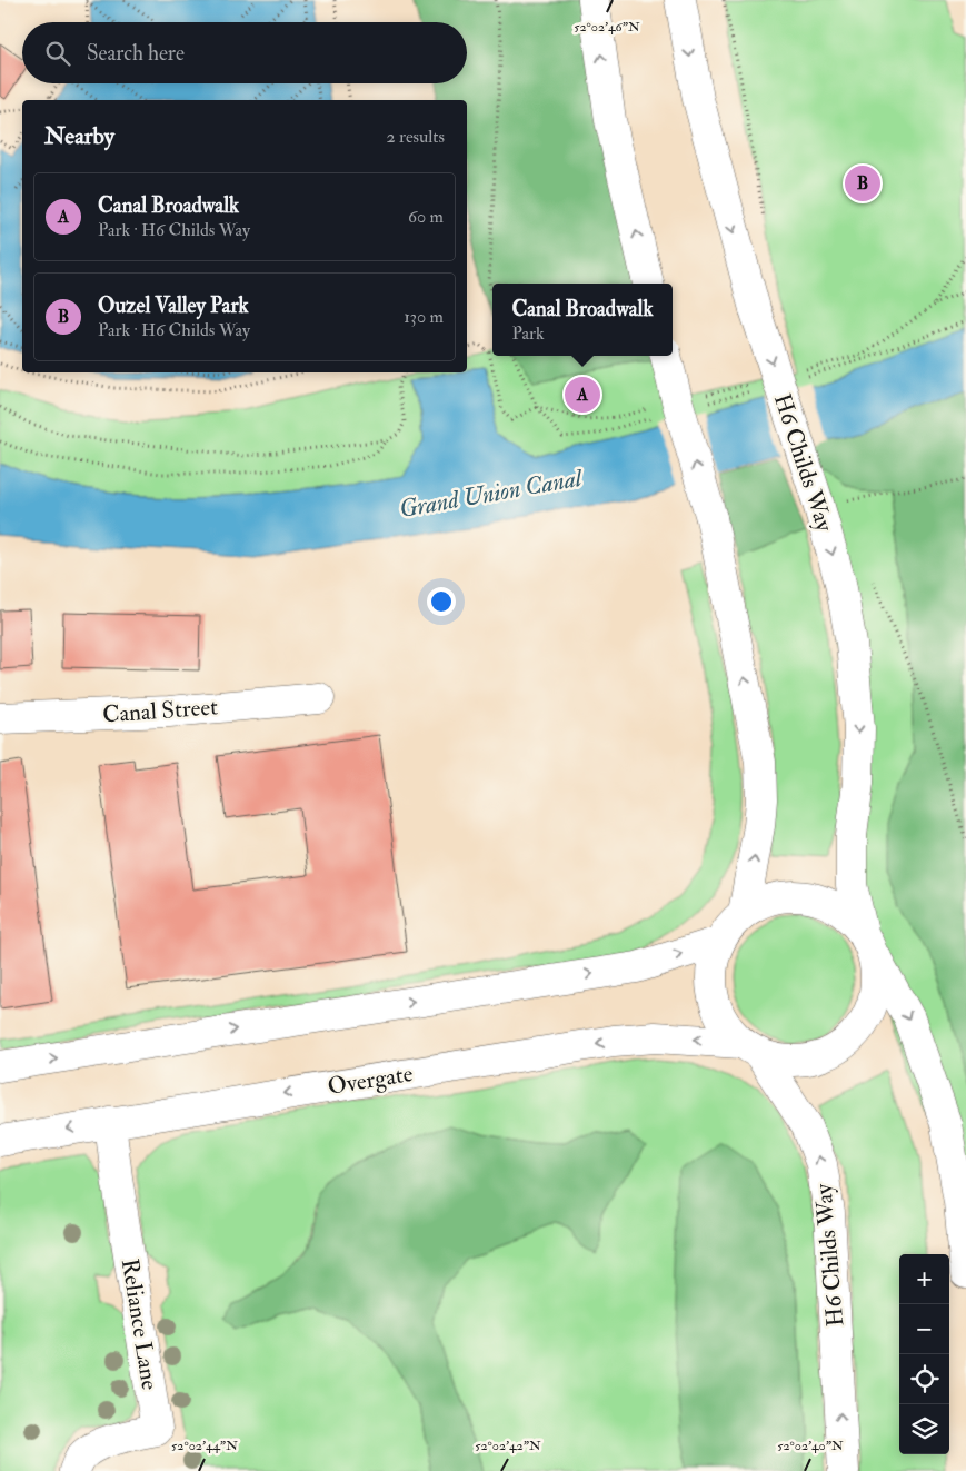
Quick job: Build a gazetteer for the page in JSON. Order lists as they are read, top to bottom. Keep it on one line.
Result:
{"streets":{"street":["H6 Childs Way","Canal Street","Overgate","Reliance Lane"]},"crossings":[["H6 Childs Way","Overgate"],["Overgate","Reliance Lane"]],"water":["Grand Union Canal"],"page":{"search":"Search here","heading":["Nearby","2 results"],"pins":["B","A"],"list":[{"mark":"A","name":"Canal Broadwalk","note":"Park · H6 Childs Way","value":"60 m"},{"mark":"B","name":"Ouzel Valley Park","note":"Park · H6 Childs Way","value":"130 m"}],"popup":["Canal Broadwalk","Park"],"map_buttons":["+","−"]},"coordinates":["52°02'46\"N","52°02'44\"N","52°02'42\"N","52°02'40\"N"]}
